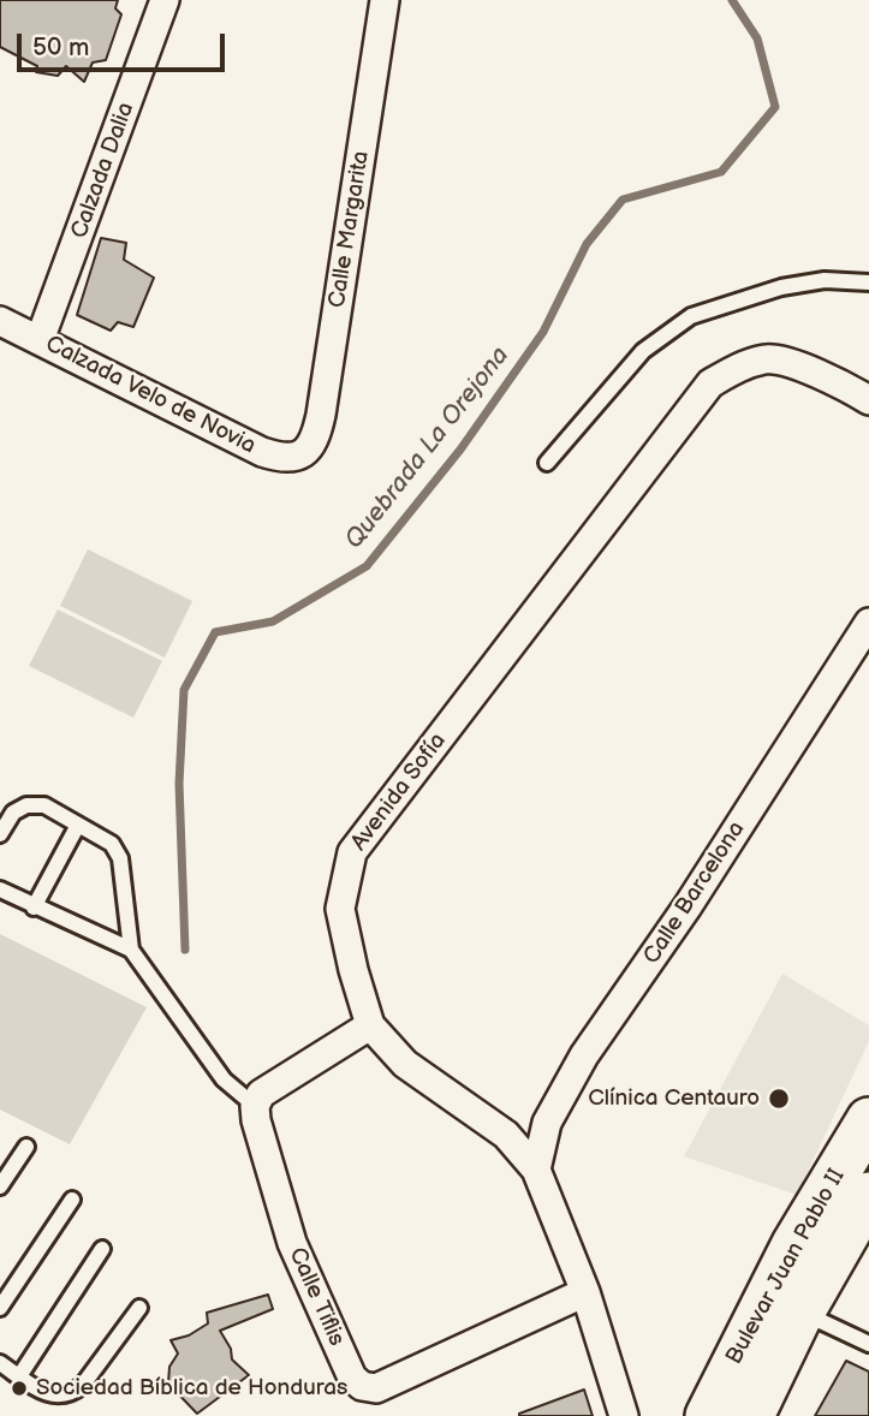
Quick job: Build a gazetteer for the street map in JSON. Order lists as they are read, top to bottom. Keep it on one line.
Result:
{"streets":{"main road":["Bulevar Juan Pablo II"],"street":["Calzada Dalia","Calle Margarita","Calzada Velo de Novia","Avenida Sofía","Calle Barcelona","Calle Tiflis"]},"crossings":[["Calzada Dalia","Calzada Velo de Novia"],["Calle Margarita","Calzada Velo de Novia"],["Avenida Sofía","Calle Barcelona"],["Avenida Sofía","Calle Tiflis"]],"water":["Quebrada La Orejona"],"places":["Clínica Centauro","Sociedad Bíblica de Honduras"],"scale_bar":"50 m"}
